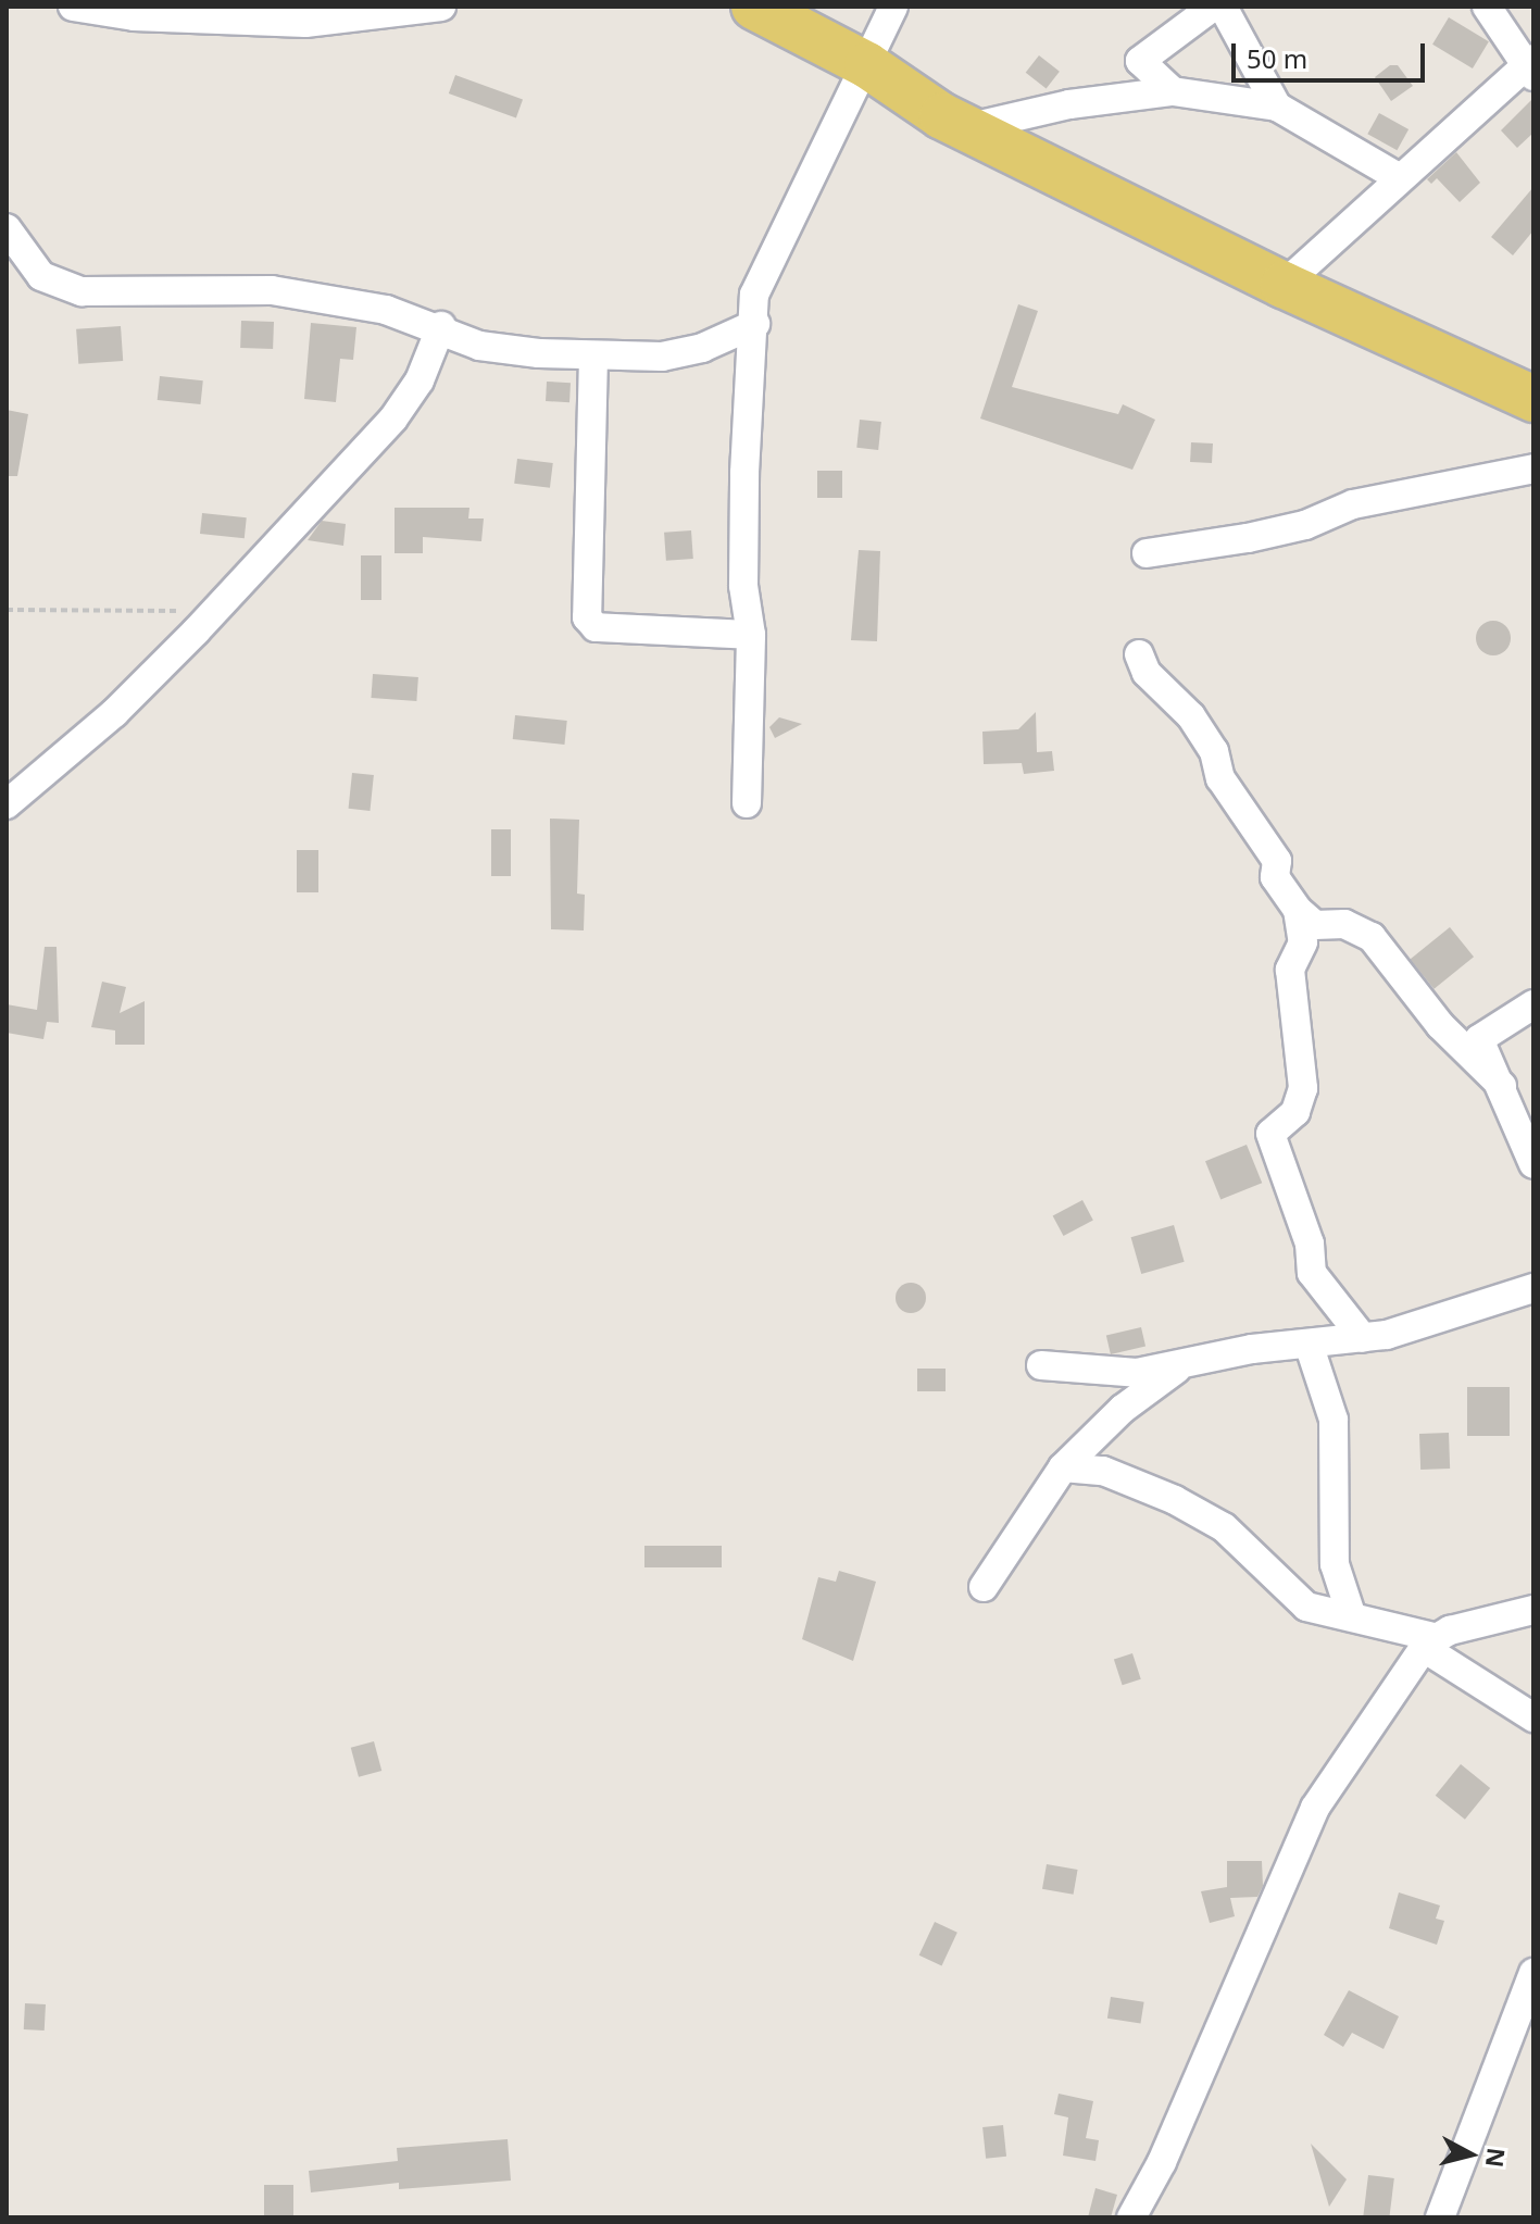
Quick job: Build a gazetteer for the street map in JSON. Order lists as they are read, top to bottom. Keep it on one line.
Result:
{"scale_bar":"50 m","north":"right"}
